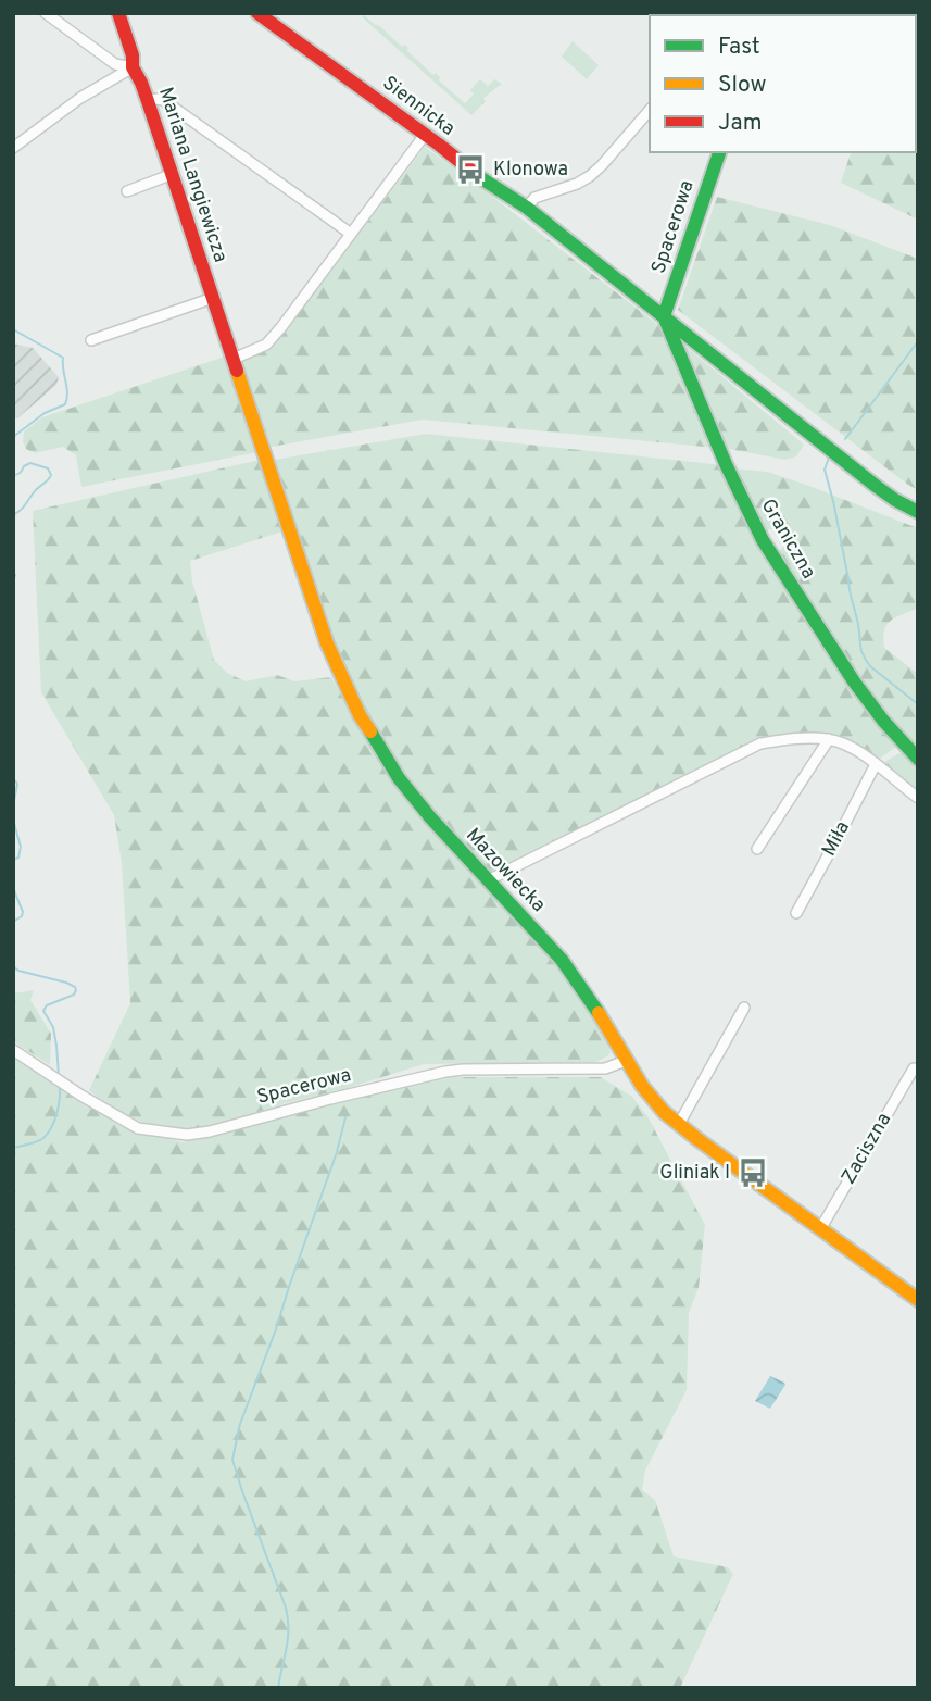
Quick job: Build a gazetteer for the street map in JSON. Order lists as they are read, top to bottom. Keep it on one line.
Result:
{"streets":{"street":["Siennicka","Mariana Langiewicza","Spacerowa","Graniczna","Miła","Mazowiecka","Zaciszna"]},"crossings":[["Siennicka","Spacerowa"],["Siennicka","Graniczna"],["Mariana Langiewicza","Mazowiecka"],["Spacerowa","Graniczna"],["Spacerowa","Mazowiecka"],["Mazowiecka","Zaciszna"]],"places":{"bus stop":["Klonowa","Gliniak I"]},"legend":["Fast","Slow","Jam"]}
